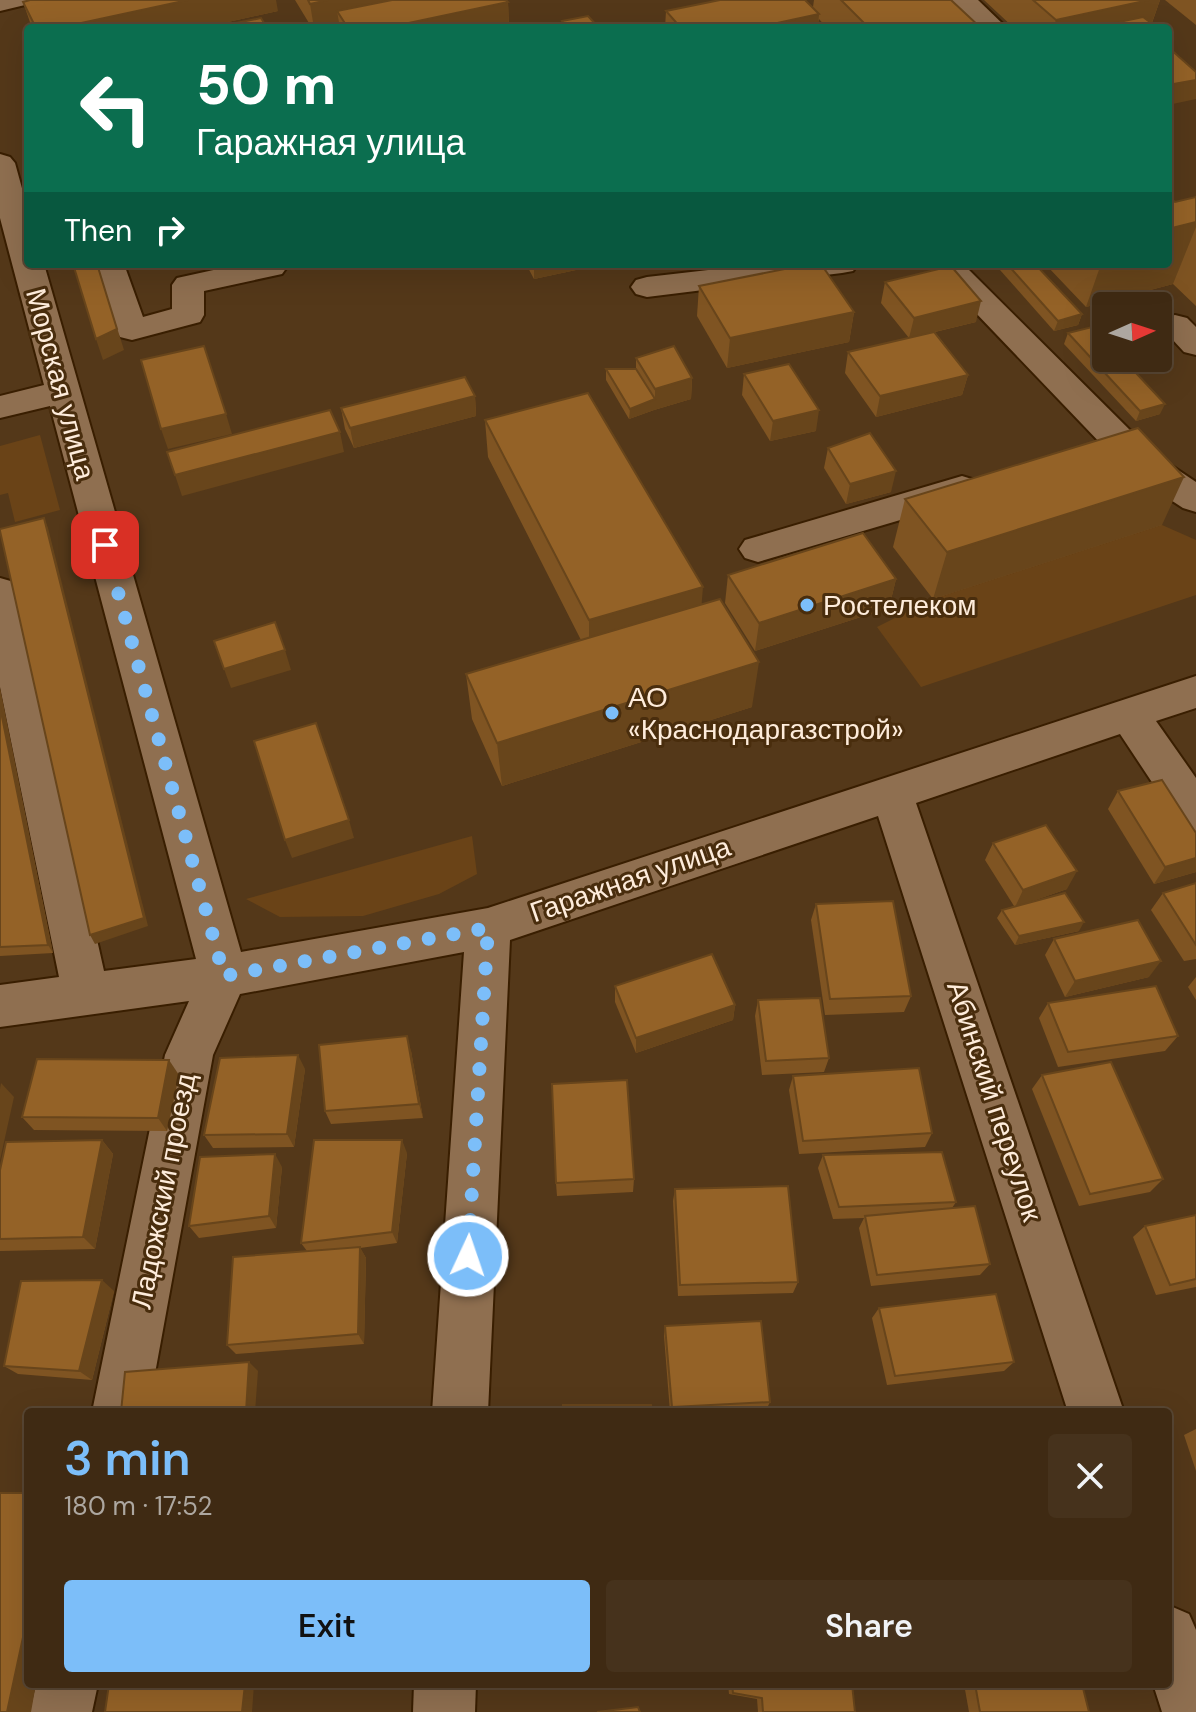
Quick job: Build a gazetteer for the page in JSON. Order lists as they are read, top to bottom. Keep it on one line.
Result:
{"streets":{"street":["Морская улица","Гаражная улица","Абинский переулок","Ладожский проезд"]},"crossings":[["Морская улица","Гаражная улица"],["Морская улица","Ладожский проезд"],["Гаражная улица","Абинский переулок"],["Гаражная улица","Ладожский проезд"]],"places":["Ростелеком","АО «Краснодаргазстрой»"],"north":"right","page":{"turn":["50 m","Гаражная улица"],"then":"Then","heading":["3 min","180 m · 17:52"],"buttons":["Exit","Share"]}}
